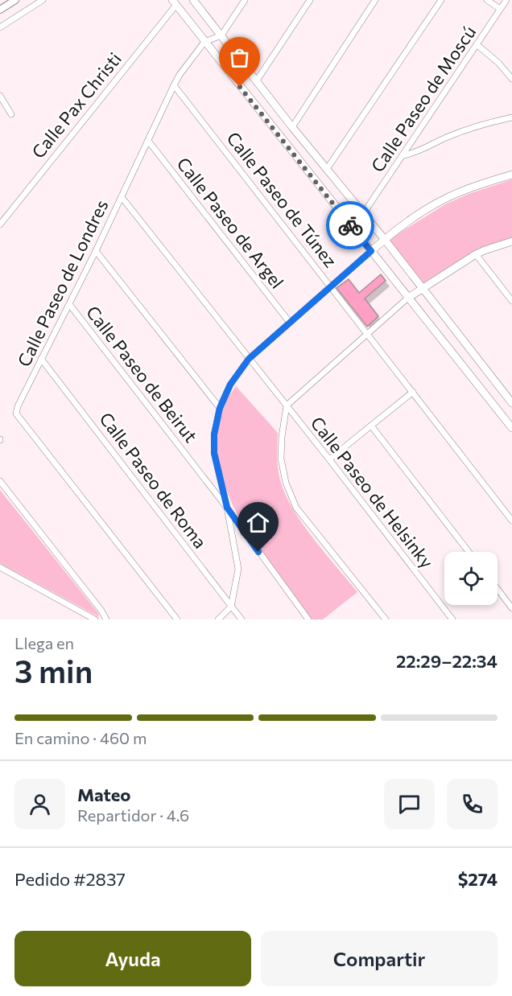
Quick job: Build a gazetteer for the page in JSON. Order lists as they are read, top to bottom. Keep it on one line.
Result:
{"streets":{"street":["Calle Paseo de Moscú","Calle Pax Christi","Calle Paseo de Túnez","Calle Paseo de Argel","Calle Paseo de Londres","Calle Paseo de Beirut","Calle Paseo de Roma","Calle Paseo de Helsinky"]},"crossings":[["Calle Paseo de Túnez","Calle Paseo de Londres"],["Calle Paseo de Argel","Calle Paseo de Londres"],["Calle Paseo de Londres","Calle Paseo de Beirut"],["Calle Paseo de Londres","Calle Paseo de Roma"],["Calle Paseo de Londres","Calle Paseo de Helsinky"]],"page":{"heading":["3 min","Llega en","22:29–22:34"],"panel":["Mateo","Repartidor · 4.6","Pedido #2837","$274"],"bar":"En camino · 460 m","buttons":["Ayuda","Compartir"]}}
